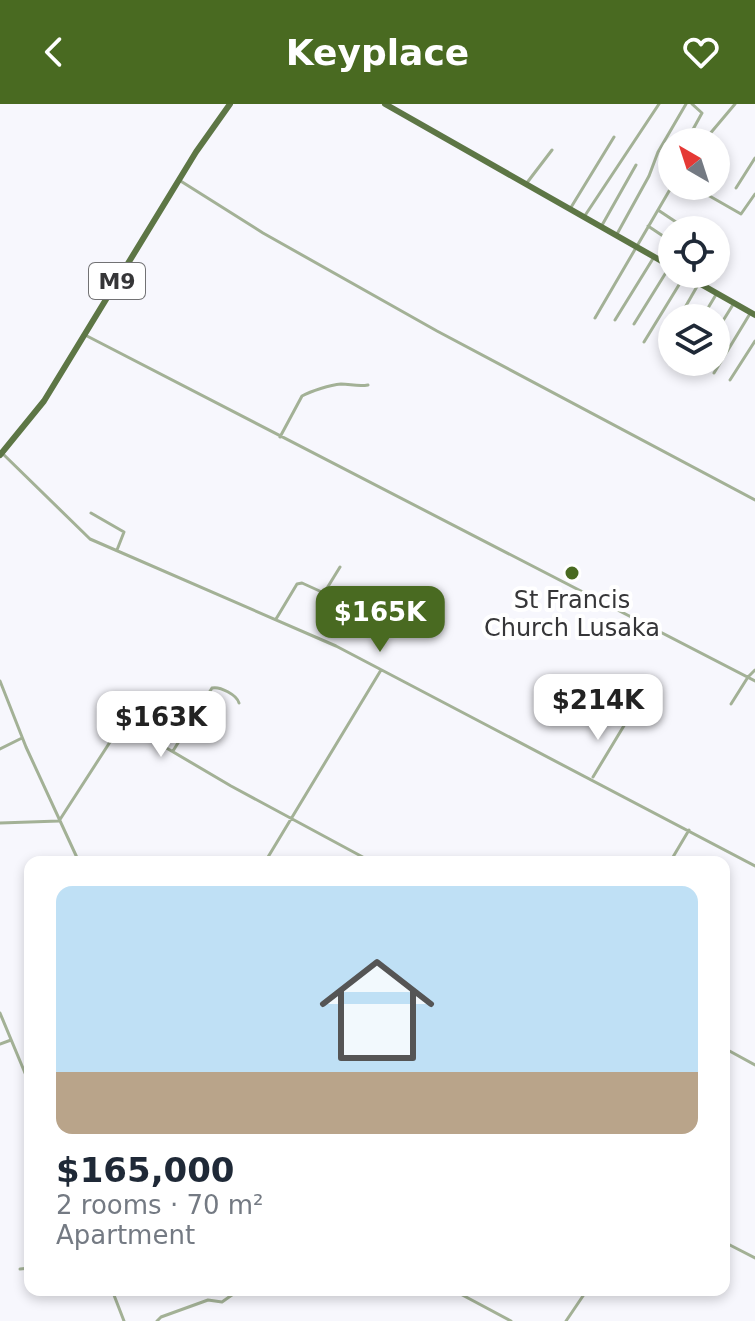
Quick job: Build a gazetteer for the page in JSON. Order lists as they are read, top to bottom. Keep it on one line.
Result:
{"streets":{"main road":["M9"]},"places":["St Francis Church Lusaka"],"north":"top left","page":{"header":"Keyplace","price":["$165K","$214K","$163K"],"list":[{"name":"$165,000","note":"2 rooms · 70 m² · Apartment"}]}}
